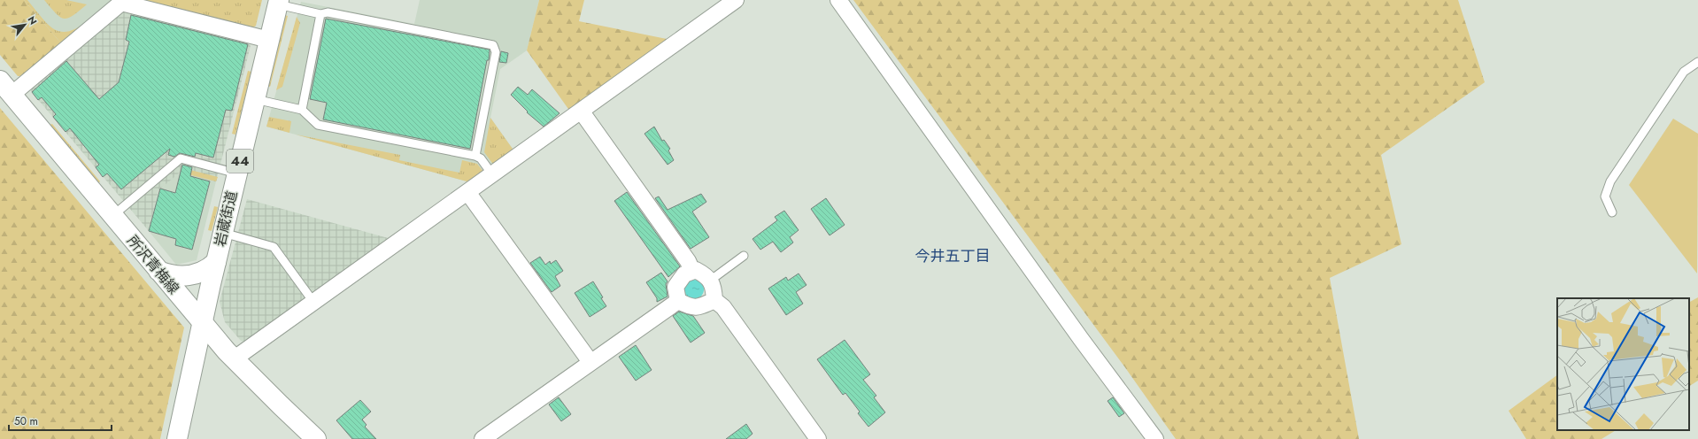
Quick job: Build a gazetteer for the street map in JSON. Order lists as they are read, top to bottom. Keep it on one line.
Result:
{"streets":{"main road":["44","岩蔵街道","所沢青梅線"]},"crossings":[["岩蔵街道","所沢青梅線"]],"districts":["今井五丁目"],"scale_bar":"50 m","north":"top right"}
